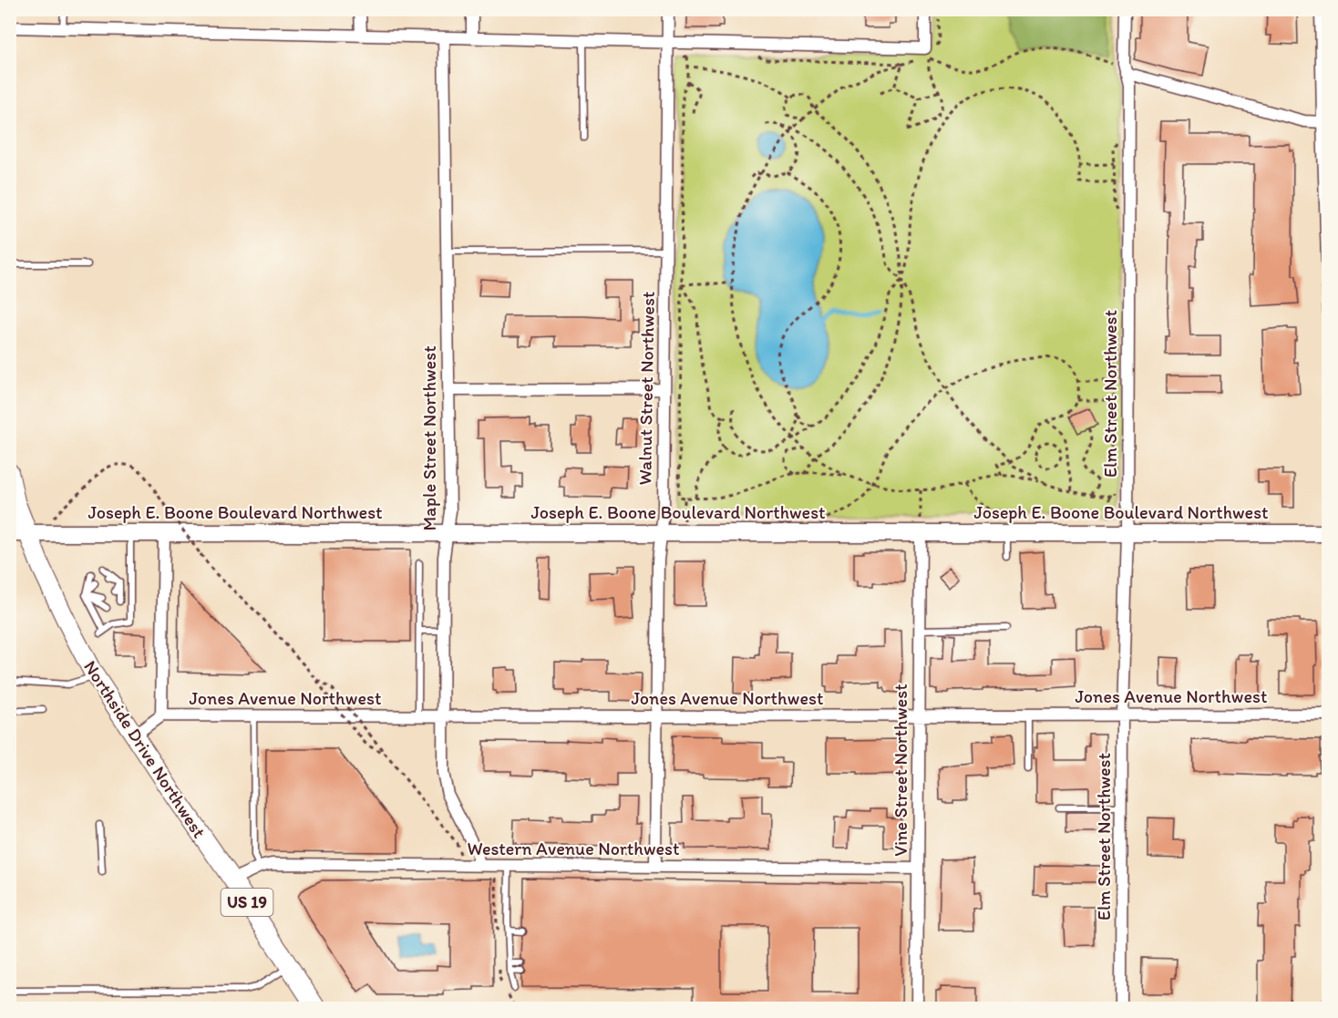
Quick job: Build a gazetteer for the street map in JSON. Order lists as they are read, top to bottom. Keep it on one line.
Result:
{"streets":{"main road":["Joseph E. Boone Boulevard Northwest","Northside Drive Northwest","US 19"],"street":["Walnut Street Northwest","Elm Street Northwest","Maple Street Northwest","Jones Avenue Northwest","Vine Street Northwest","Western Avenue Northwest"]},"crossings":[["Walnut Street Northwest","Joseph E. Boone Boulevard Northwest"],["Walnut Street Northwest","Jones Avenue Northwest"],["Walnut Street Northwest","Western Avenue Northwest"],["Elm Street Northwest","Joseph E. Boone Boulevard Northwest"],["Elm Street Northwest","Jones Avenue Northwest"],["Maple Street Northwest","Joseph E. Boone Boulevard Northwest"],["Maple Street Northwest","Jones Avenue Northwest"],["Maple Street Northwest","Western Avenue Northwest"],["Joseph E. Boone Boulevard Northwest","Northside Drive Northwest"],["Joseph E. Boone Boulevard Northwest","Vine Street Northwest"],["Jones Avenue Northwest","Vine Street Northwest"],["Northside Drive Northwest","Western Avenue Northwest"],["Vine Street Northwest","Western Avenue Northwest"]]}
